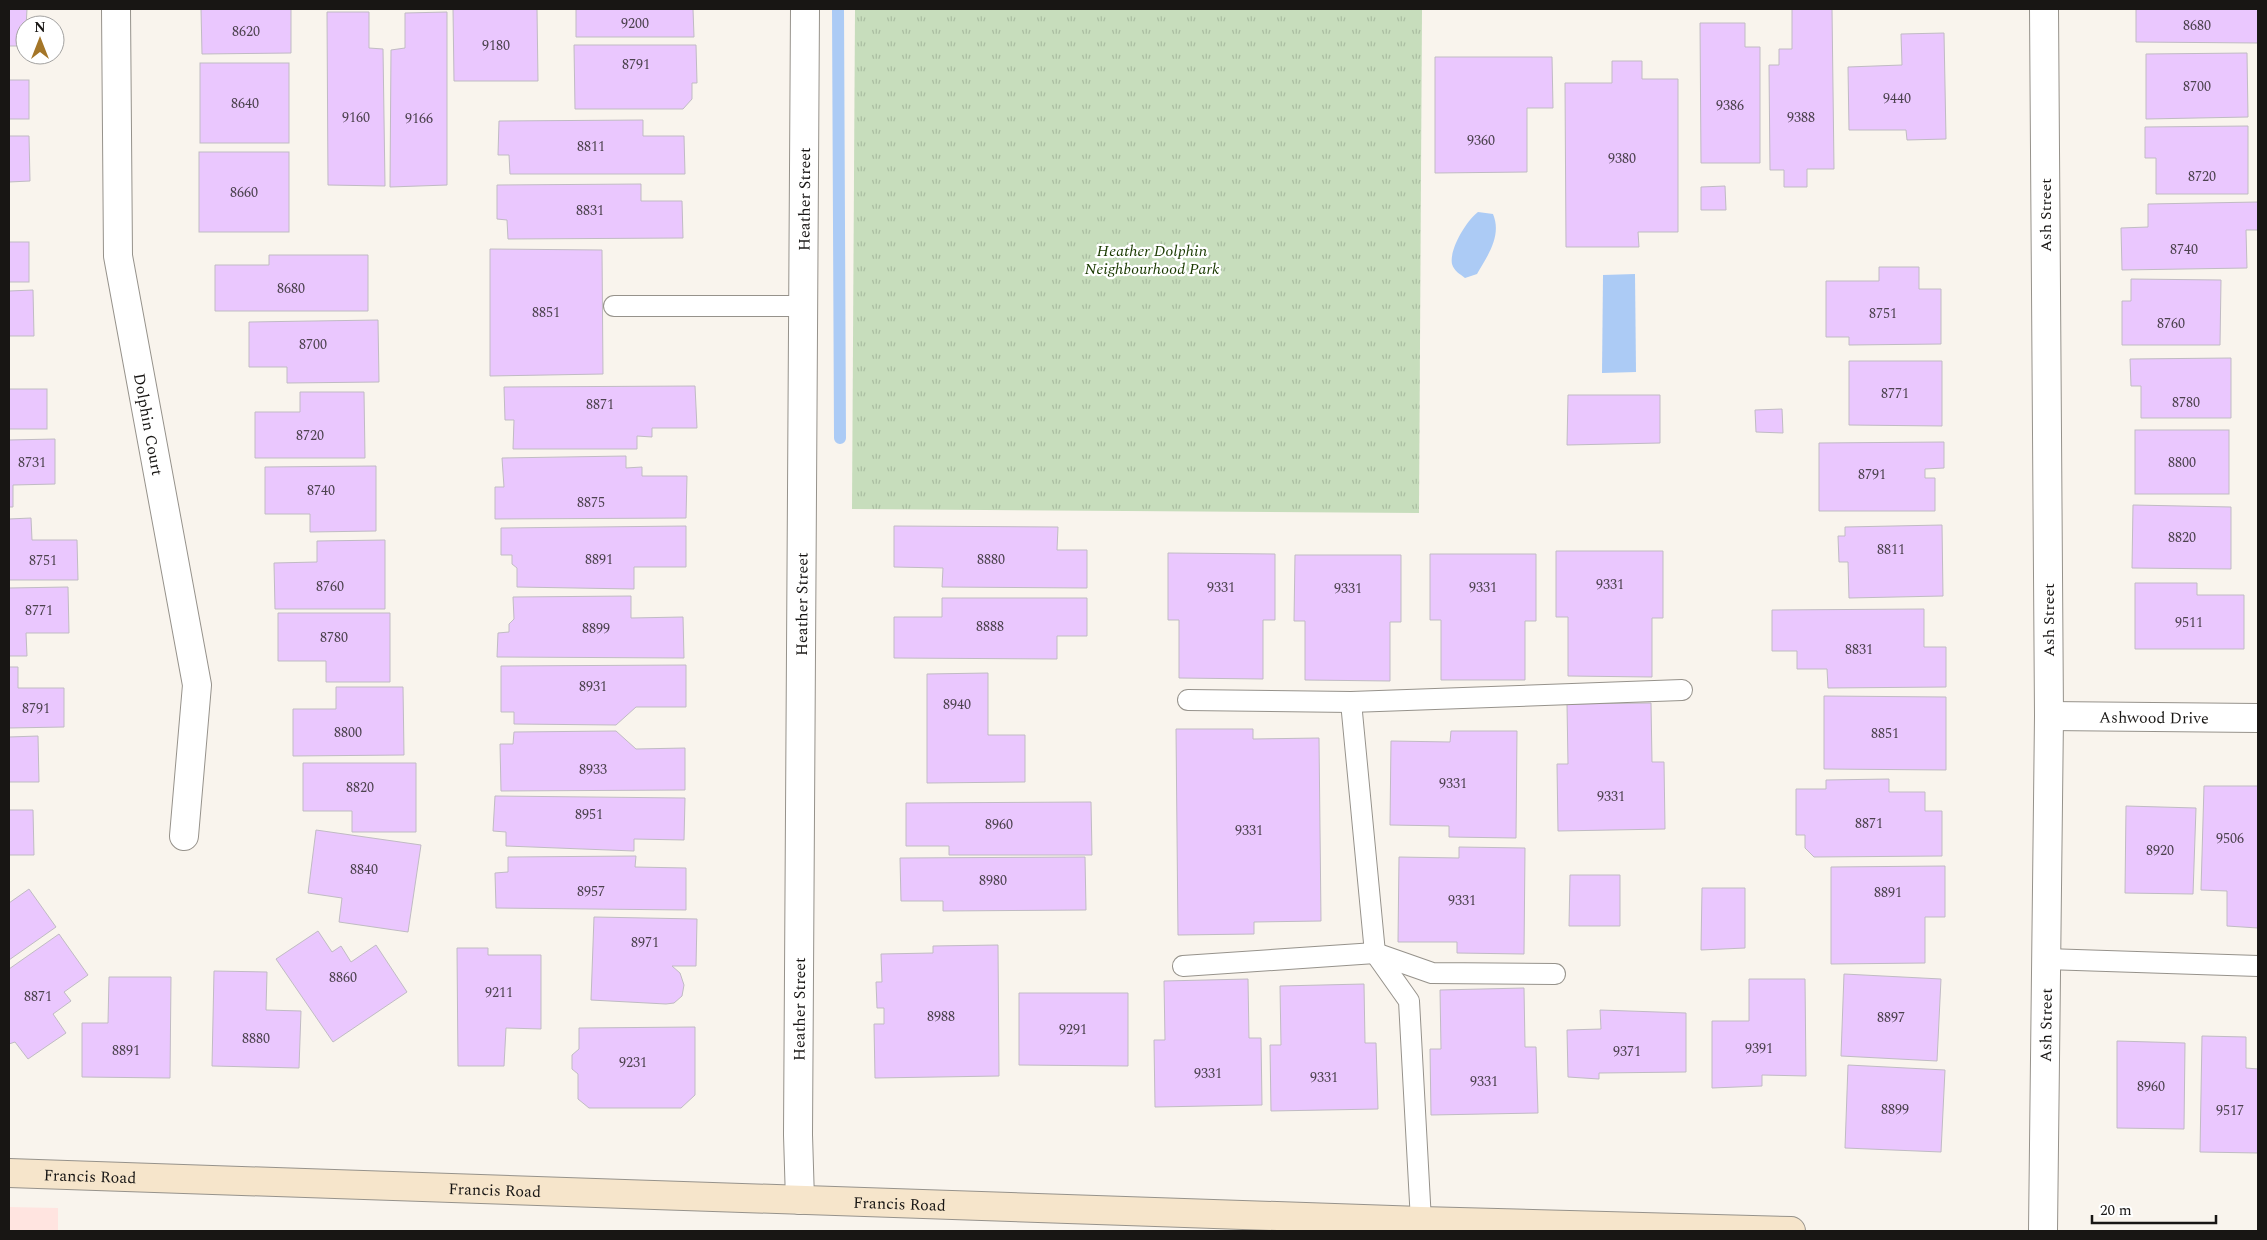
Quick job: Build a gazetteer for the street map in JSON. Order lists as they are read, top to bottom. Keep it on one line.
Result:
{"streets":{"street":["Heather Street","Ash Street","Dolphin Court","Ashwood Drive","Francis Road"]},"crossings":[["Heather Street","Francis Road"],["Ash Street","Ashwood Drive"]],"parks":["Heather Dolphin Neighbourhood Park"],"house_numbers":["9200","8680","8620","9180","8791","8700","9440","8640","9386","9160","9388","9166","9360","8811","9380","8720","8660","8831","8740","8680","8851","8751","8760","8700","8771","8780","8871","8720","8731","8800","8791","8740","8875","8820","8811","8891","8880","8751","9331","8760","9331","9331","9331","8771","9511","8888","8899","8780","8831","8931","8940","8791","8800","8851","8933","9331","8820","9331","8951","8871","8960","9331","9506","8920","8840","8980","8957","8891","9331","8971","8860","9211","8871","8988","8897","9291","8880","9391","8891","9371","9231","9331","9331","9331","8960","8899","9517"],"scale_bar":"20 m","north":"top"}
